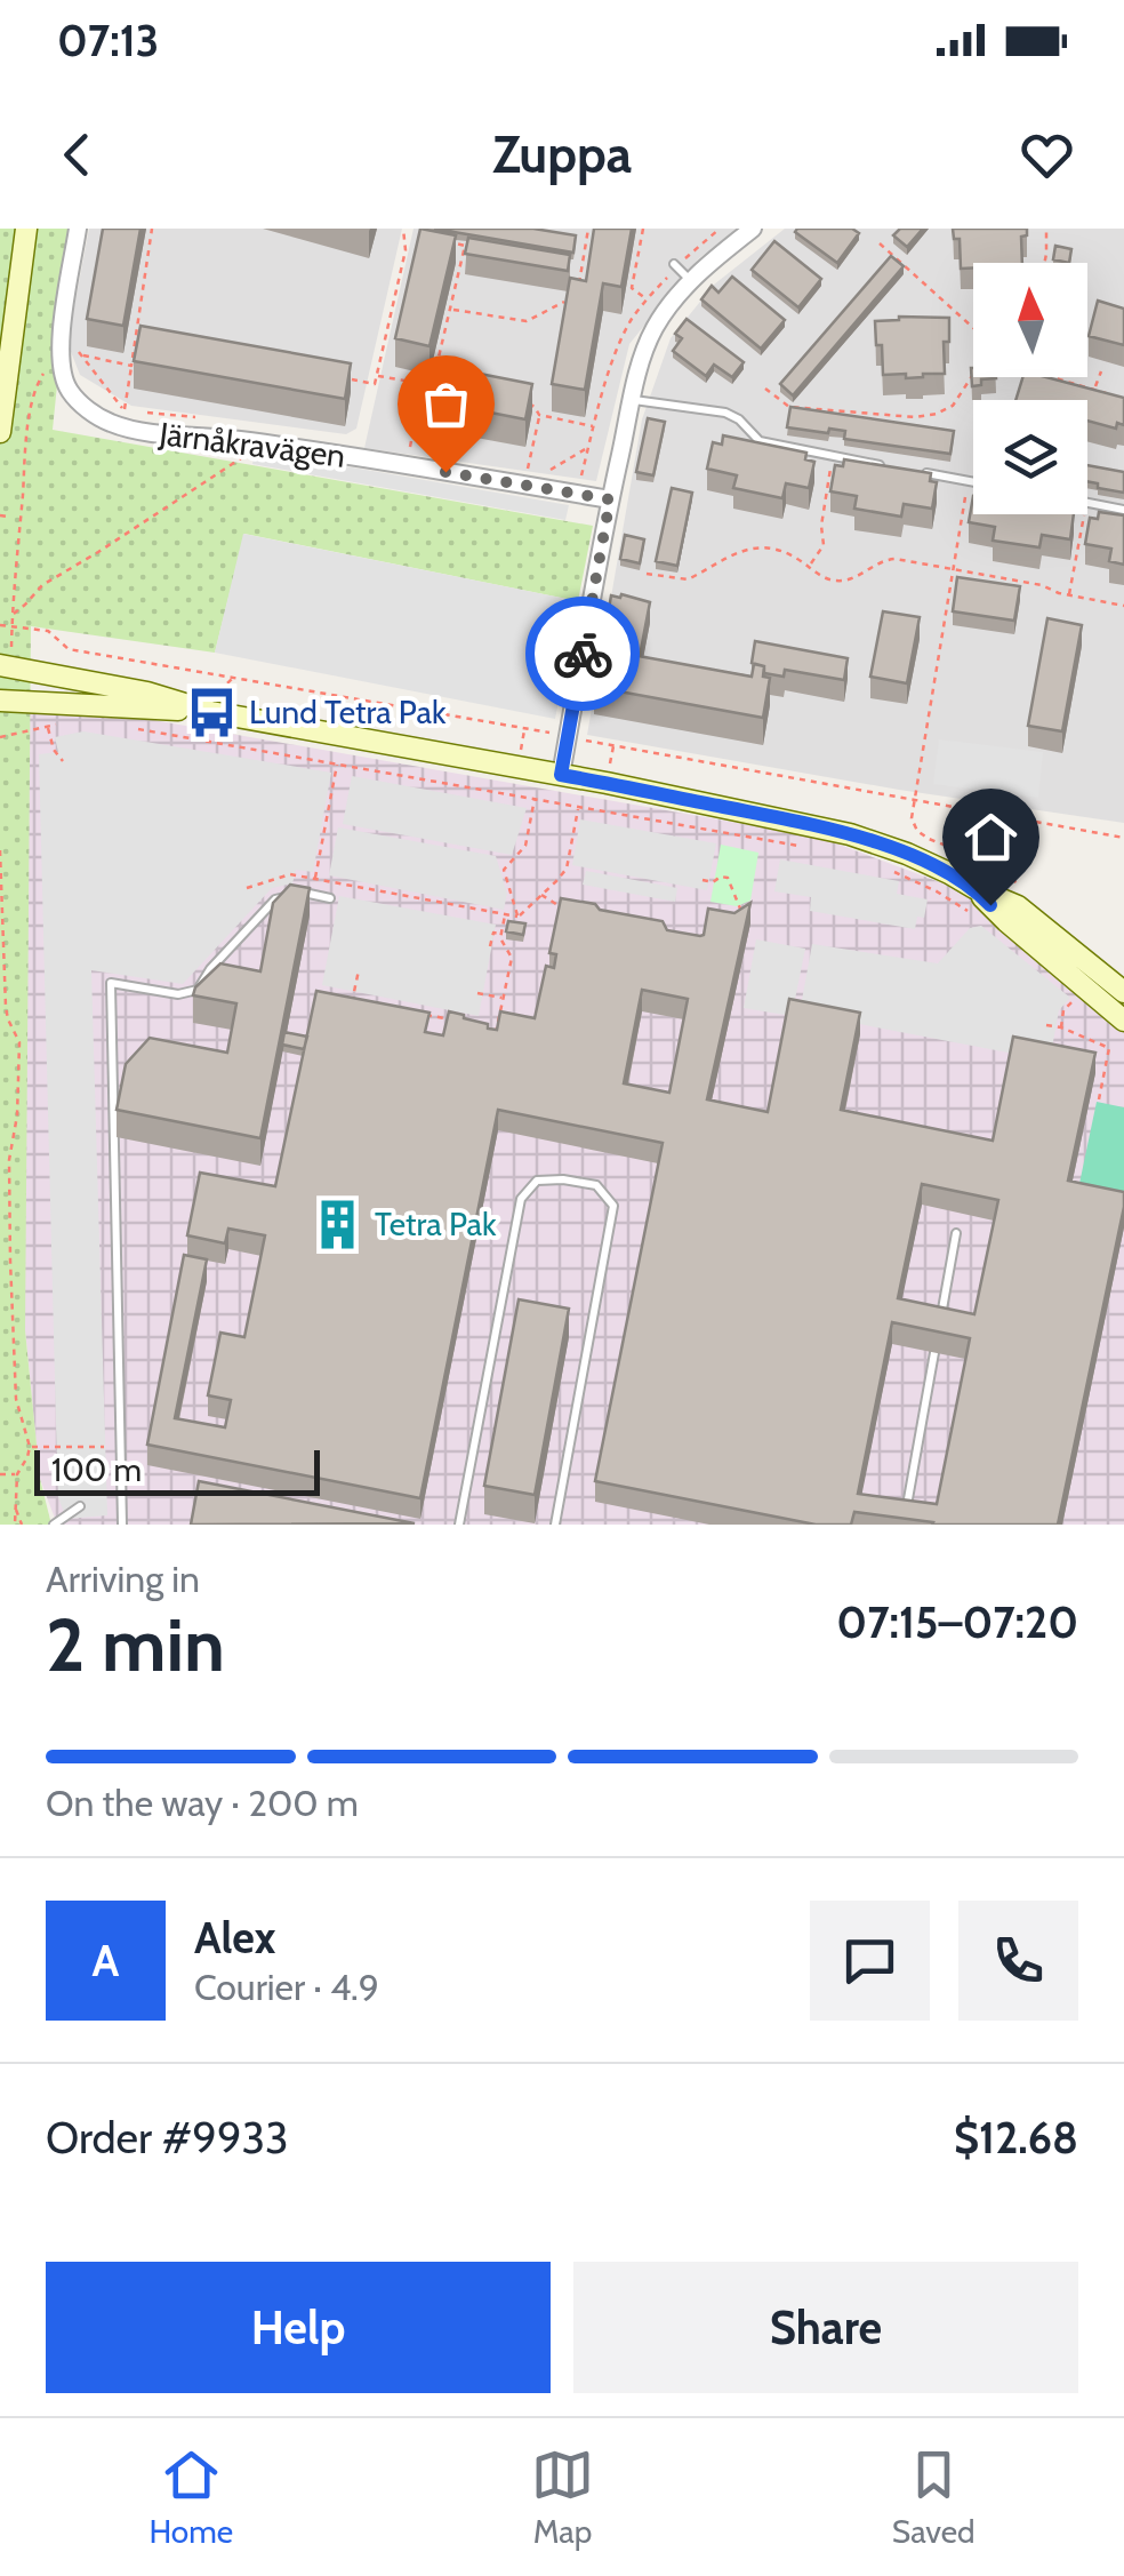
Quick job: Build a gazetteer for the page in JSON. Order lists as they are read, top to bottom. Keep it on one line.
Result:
{"streets":{"street":["Järnåkravägen"]},"places":{"bus stop":["Lund Tetra Pak"],"building":["Tetra Pak"]},"scale_bar":"100 m","north":"top","page":{"status":"07:13","header":"Zuppa","scale":"100 m","heading":["2 min","Arriving in","07:15–07:20"],"panel":["Alex","Courier · 4.9","Order #9933","$12.68"],"bar":"On the way · 200 m","round":"A","buttons":["Help","Share"],"tabs":["Home","Map","Saved"]}}
